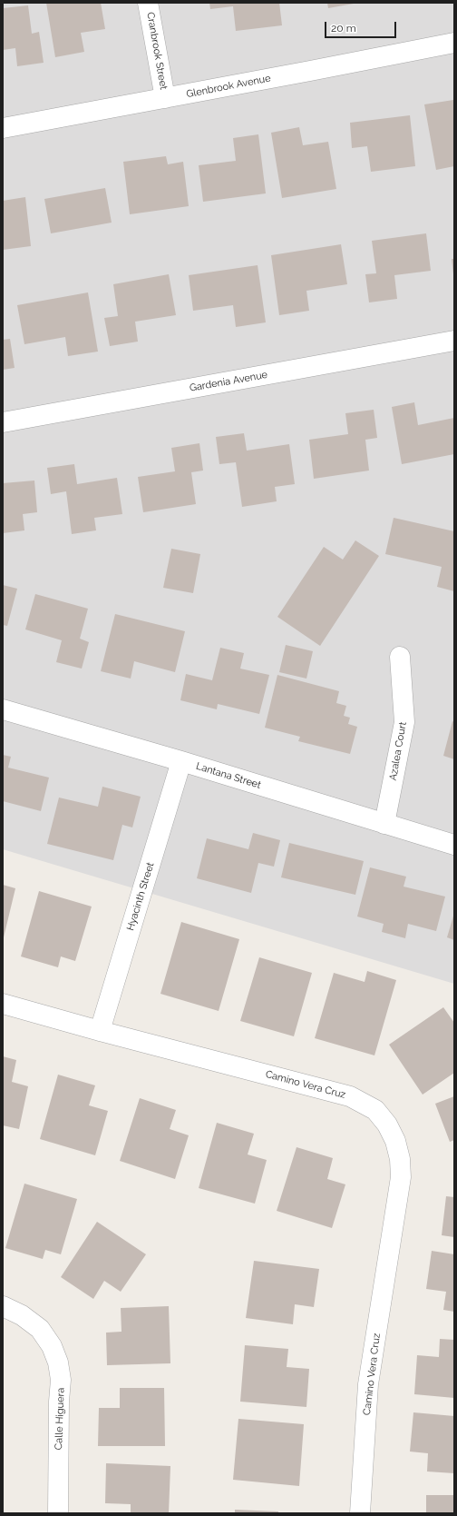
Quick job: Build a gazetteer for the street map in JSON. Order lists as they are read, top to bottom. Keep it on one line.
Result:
{"streets":{"street":["Cranbrook Street","Glenbrook Avenue","Gardenia Avenue","Azalea Court","Lantana Street","Hyacinth Street","Camino Vera Cruz","Calle Higuera"]},"crossings":[["Cranbrook Street","Glenbrook Avenue"],["Azalea Court","Lantana Street"],["Lantana Street","Hyacinth Street"],["Hyacinth Street","Camino Vera Cruz"]],"scale_bar":"20 m"}
